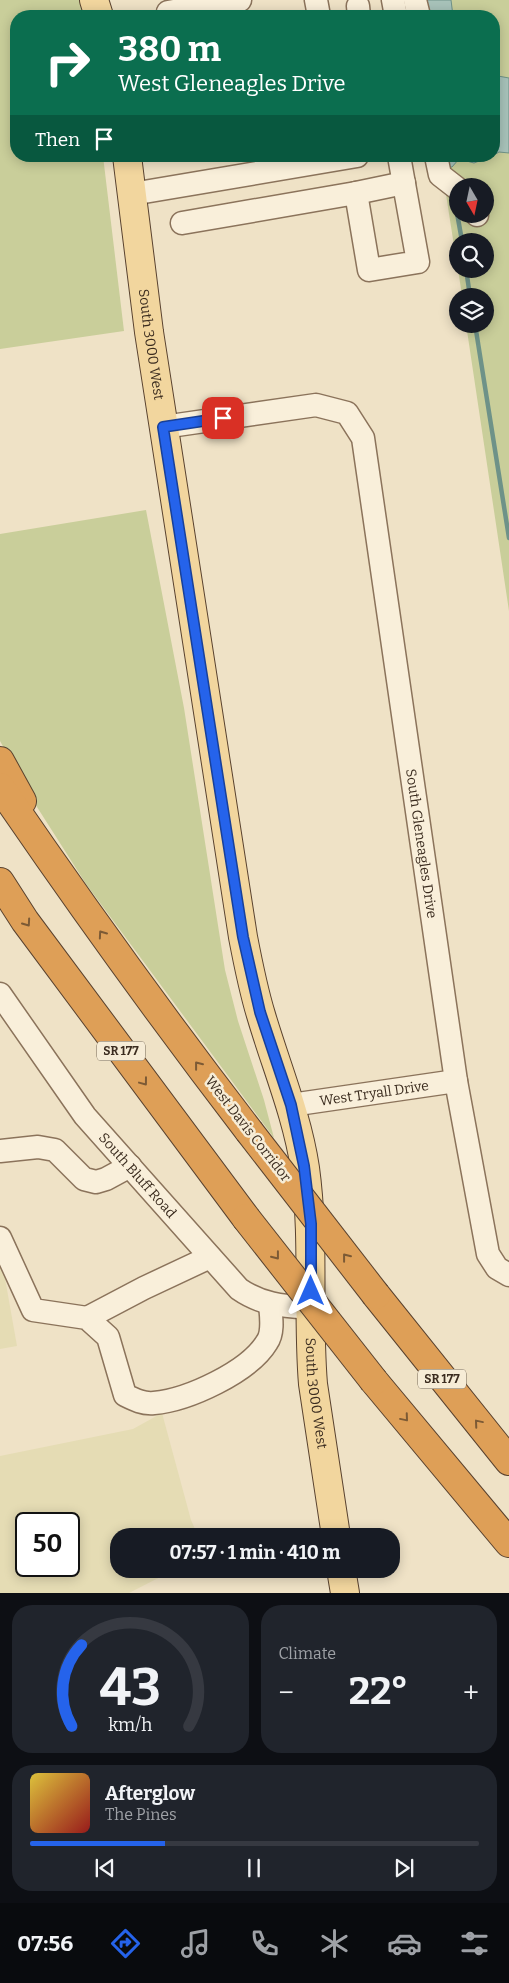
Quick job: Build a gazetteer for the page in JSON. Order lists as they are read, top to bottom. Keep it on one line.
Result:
{"streets":{"highway":["SR 177","West Davis Corridor"],"main road":["South 3000 West"],"street":["South Gleneagles Drive","West Tryall Drive","South Bluff Road"]},"crossings":[["South 3000 West","South Gleneagles Drive"],["South 3000 West","West Tryall Drive"],["South 3000 West","South Bluff Road"],["South Gleneagles Drive","West Tryall Drive"]],"north":"bottom","page":{"turn":["380 m","West Gleneagles Drive"],"then":"Then","limit":"50","trip":"07:57 · 1 min · 410 m","tile":"Climate","heat":["−","22°","+"],"song":["Afterglow","The Pines"],"tabs":"07:56","gauge":["43","km/h"]}}
